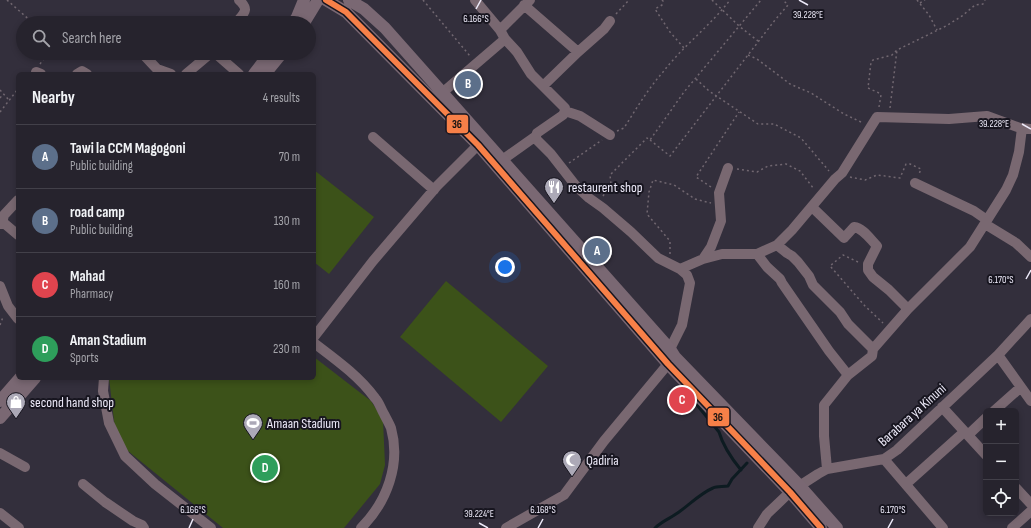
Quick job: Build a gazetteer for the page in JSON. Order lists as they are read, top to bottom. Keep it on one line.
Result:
{"streets":{"street":["Barabara ya Kinuni"]},"places":{"restaurant":["restaurent shop"],"shop":["second hand shop"],"sports":["Amaan Stadium"],"mosque":["Qadiria"]},"lines":["transit line 36"],"page":{"search":"Search here","pins":["B","A","C","D"],"heading":["Nearby","4 results"],"list":[{"mark":"A","name":"Tawi la CCM Magogoni","note":"Public building","value":"70 m"},{"mark":"B","name":"road camp","note":"Public building","value":"130 m"},{"mark":"C","name":"Mahad","note":"Pharmacy","value":"160 m"},{"mark":"D","name":"Aman Stadium","note":"Sports","value":"230 m"}],"map_buttons":["+","−"]},"coordinates":["39.228°E","6.166°S","6.170°S","6.168°S","39.224°E"]}
